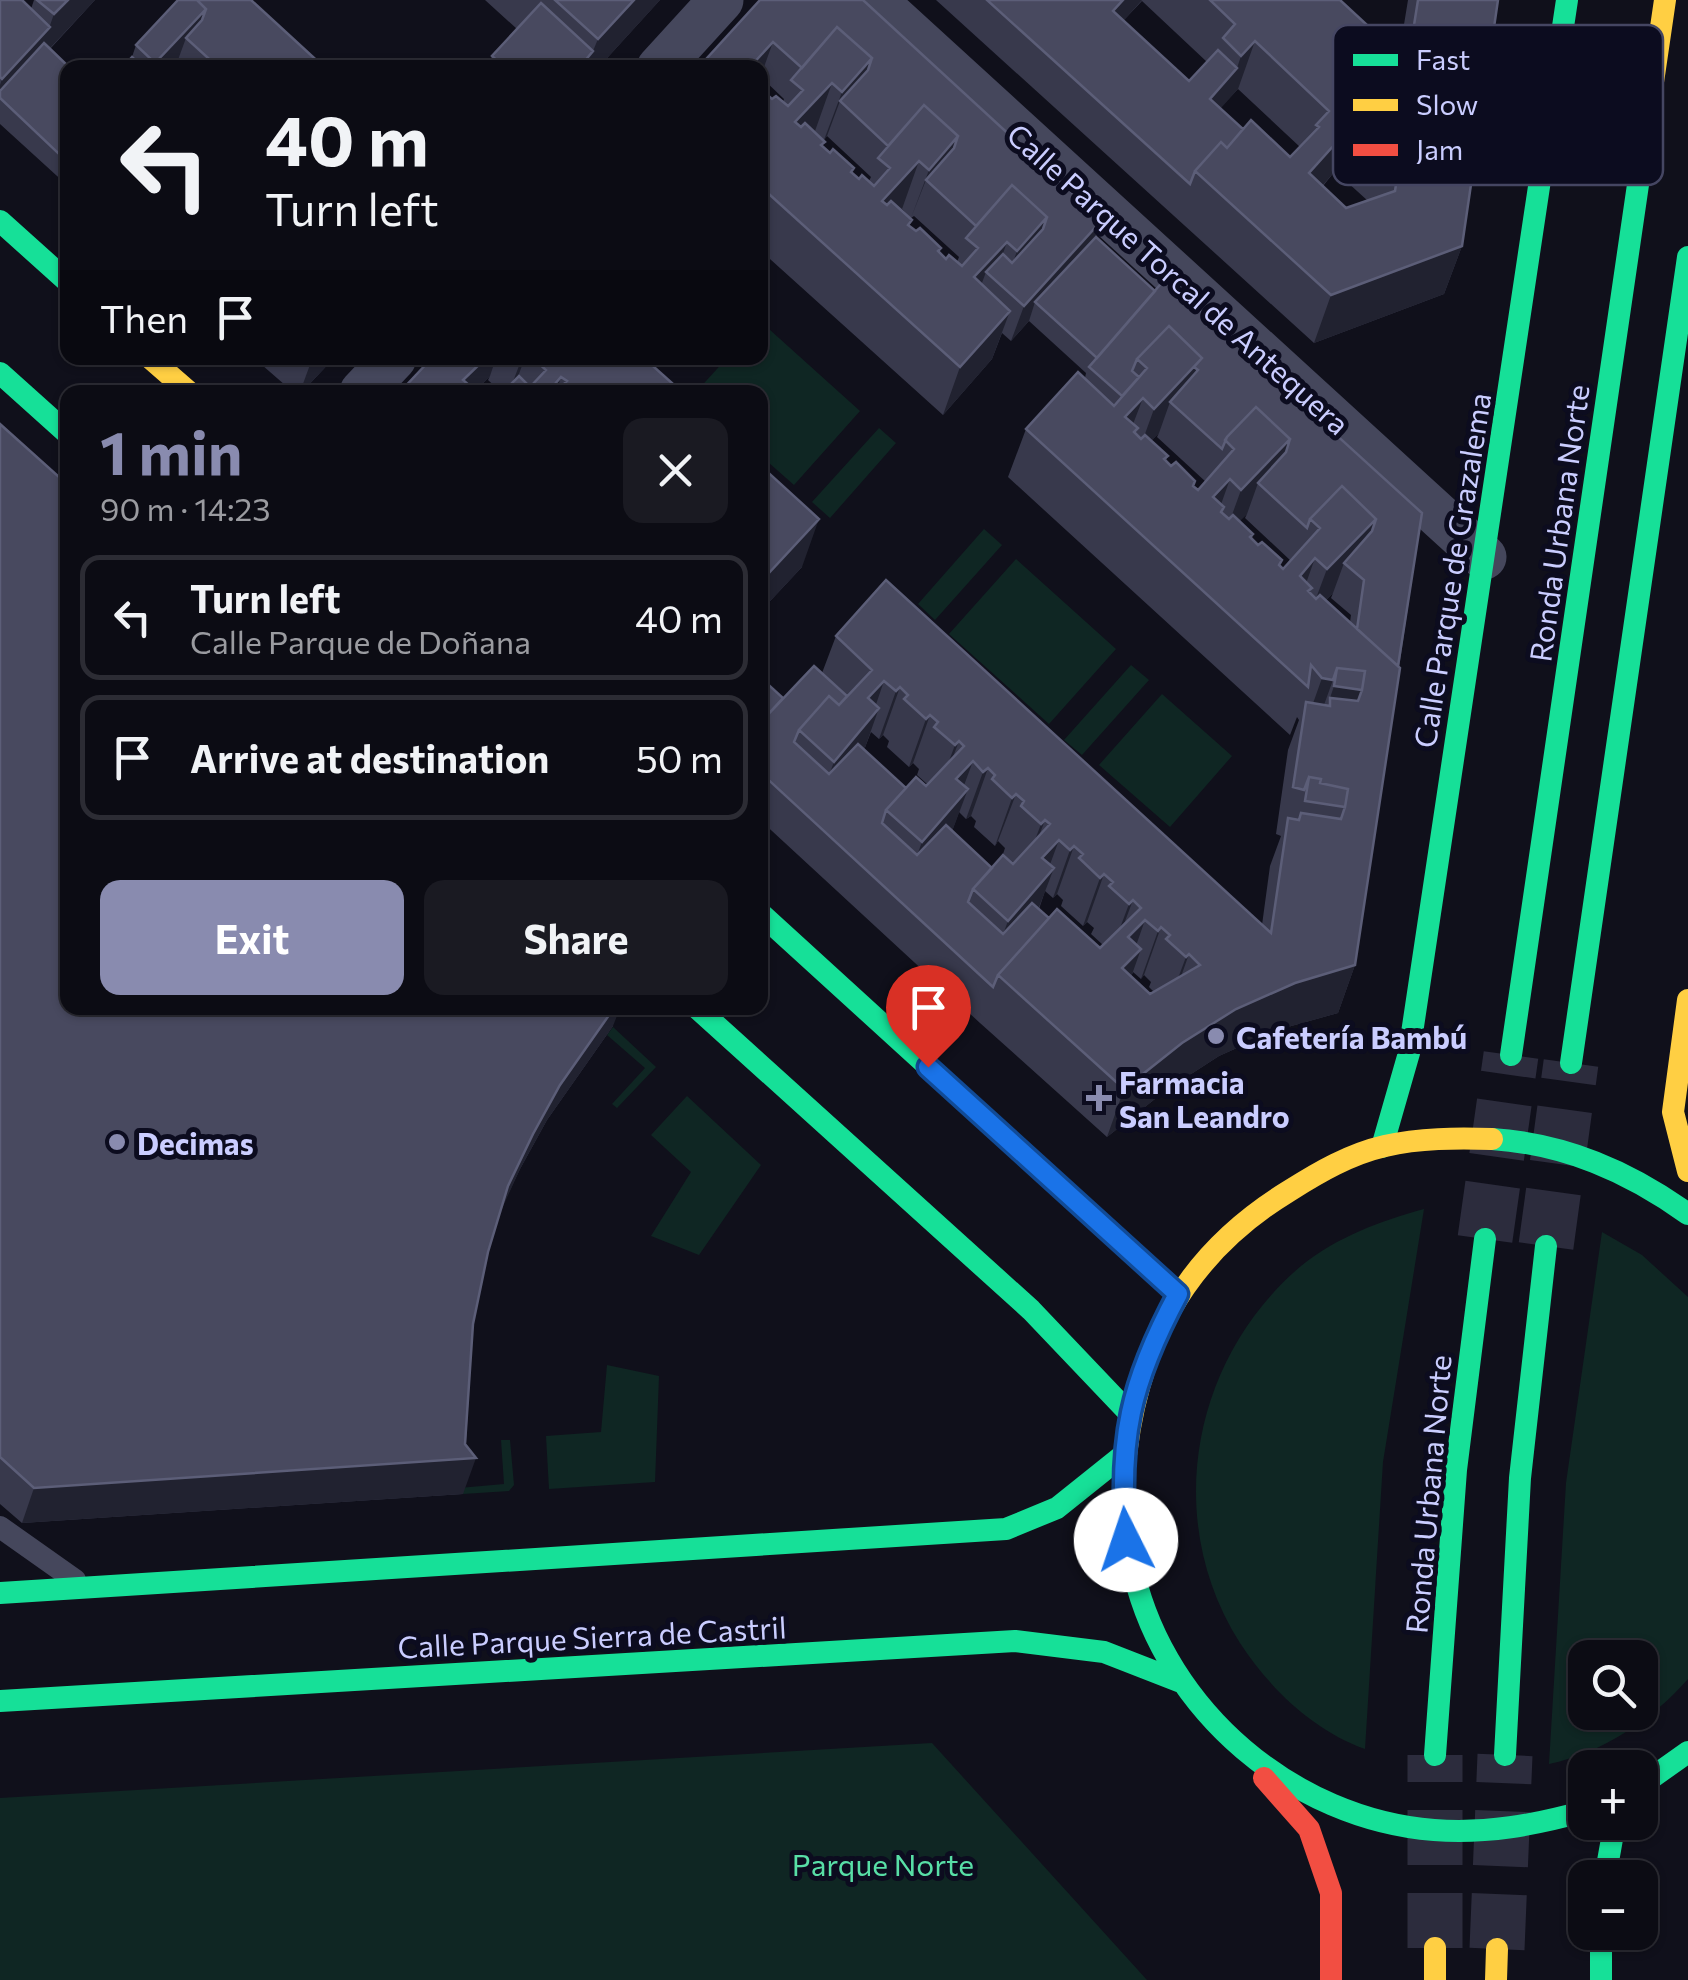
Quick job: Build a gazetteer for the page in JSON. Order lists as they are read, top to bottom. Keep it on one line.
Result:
{"streets":{"main road":["Ronda Urbana Norte","Calle Parque de Grazalema","Calle Parque Sierra de Castril"],"street":["Calle Parque Torcal de Antequera"]},"crossings":[["Calle Parque Torcal de Antequera","Calle Parque de Grazalema"]],"parks":["Parque Norte"],"places":{"other":["Cafetería Bambú","Decimas"],"health":["Farmacia San Leandro"]},"legend":["Fast","Slow","Jam"],"page":{"turn":["40 m","Turn left"],"then":"Then","heading":["1 min","90 m · 14:23"],"list":[{"name":"Turn left","note":"Calle Parque de Doñana","value":"40 m"},{"name":"Arrive at destination","value":"50 m"}],"buttons":["Exit","Share"],"map_buttons":["+","−"]}}
